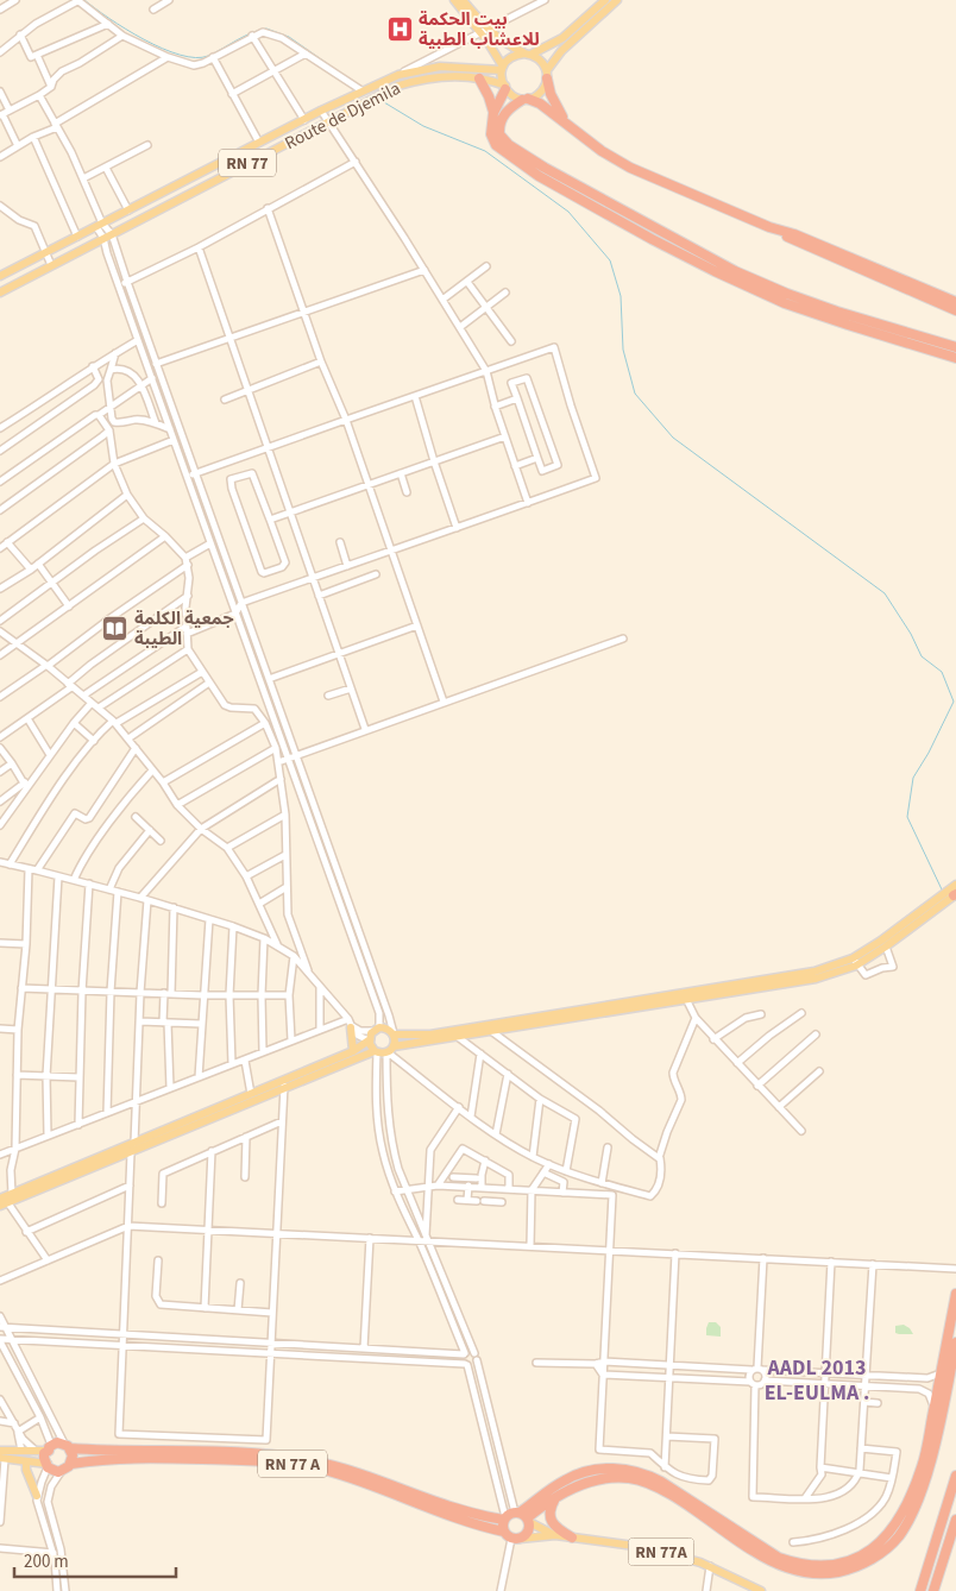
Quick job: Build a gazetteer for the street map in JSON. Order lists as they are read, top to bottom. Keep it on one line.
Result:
{"streets":{"highway":["RN 77 A"],"main road":["Route de Djemila","RN 77","RN 77A"]},"districts":["AADL 2013 EL-EULMA ."],"places":{"hospital":["بيت الحكمة للاعشاب الطبية"],"library":["جمعية الكلمة الطيبة"]},"scale_bar":"200 m"}
